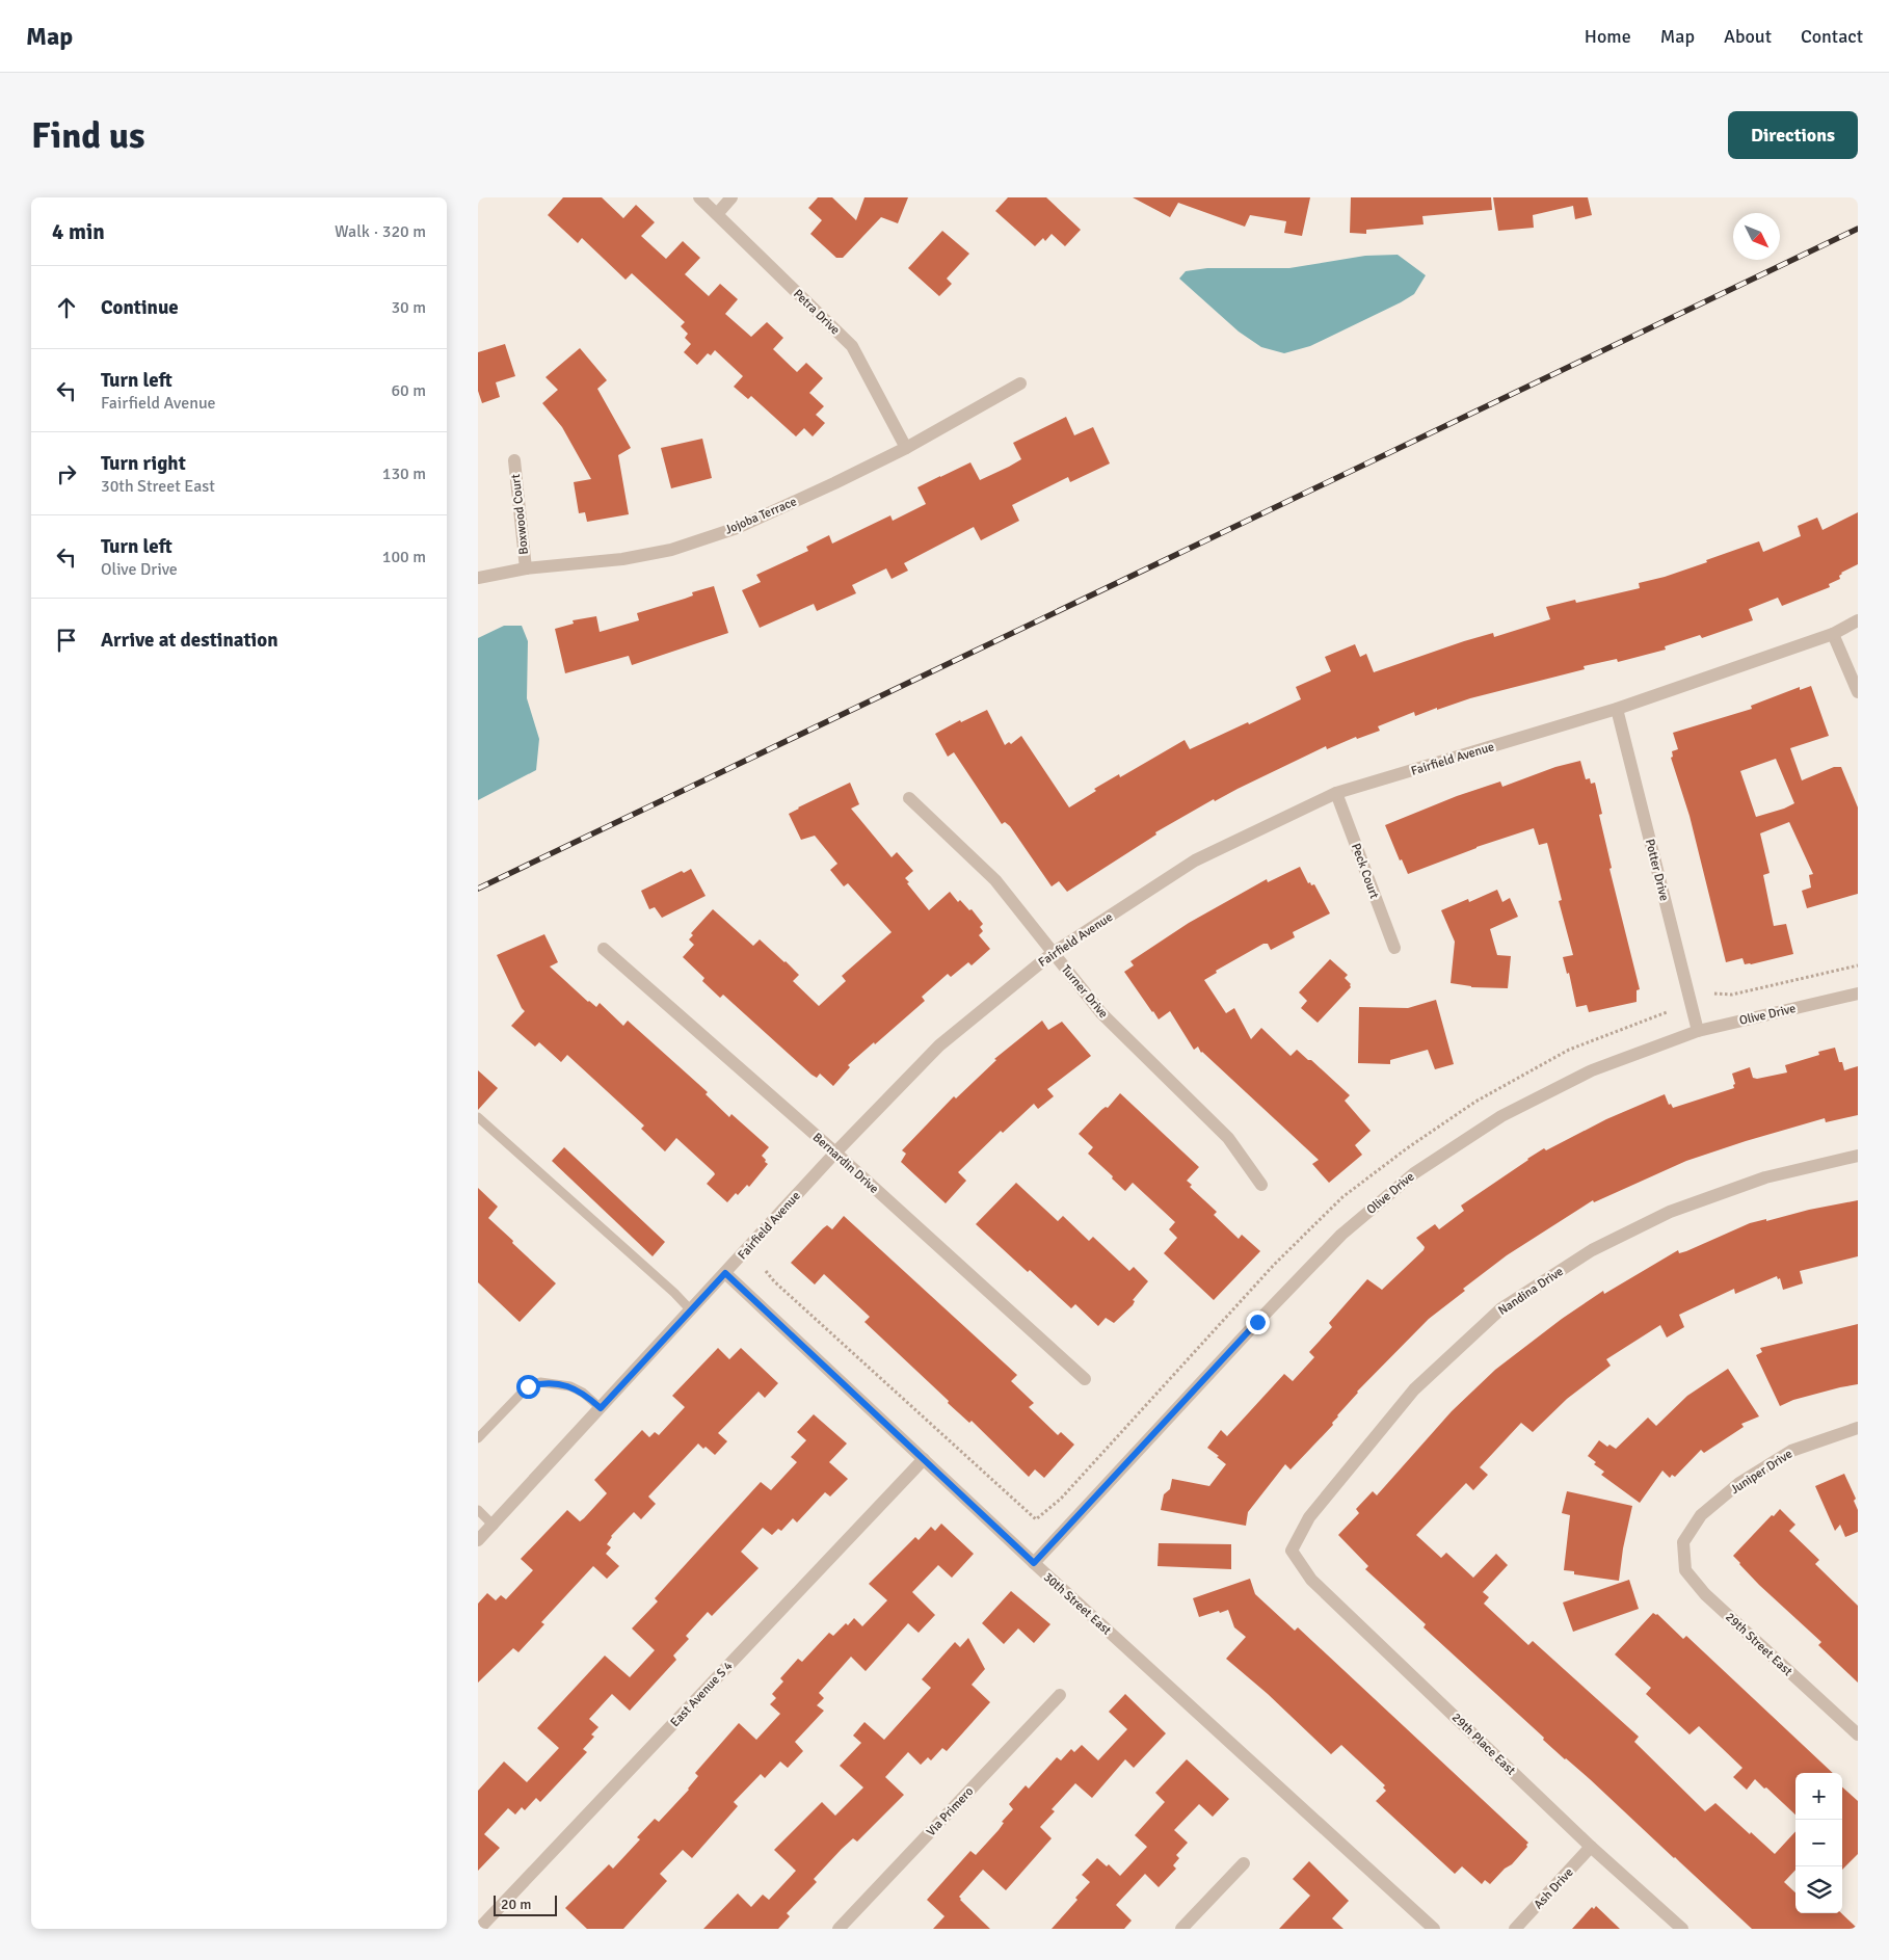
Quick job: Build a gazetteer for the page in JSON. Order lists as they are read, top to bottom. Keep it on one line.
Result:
{"streets":{"street":["Petra Drive","Boxwood Court","Jojoba Terrace","Fairfield Avenue","Potter Drive","Peck Court","Turner Drive","Olive Drive","Bernardin Drive","Nandina Drive","Juniper Drive","30th Street East","29th Street East","East Avenue S 4","29th Place East","Via Primero","Ash Drive"]},"crossings":[["Petra Drive","Jojoba Terrace"],["Boxwood Court","Jojoba Terrace"],["Fairfield Avenue","Potter Drive"],["Fairfield Avenue","Peck Court"],["Fairfield Avenue","Turner Drive"],["Fairfield Avenue","Bernardin Drive"],["Fairfield Avenue","30th Street East"],["Potter Drive","Olive Drive"],["Olive Drive","30th Street East"],["Nandina Drive","29th Place East"],["Juniper Drive","29th Street East"],["30th Street East","East Avenue S 4"],["29th Place East","Ash Drive"]],"scale_bar":"20 m","north":"bottom right","page":{"header":"Map","nav":["Home","Map","About","Contact"],"buttons":"Directions","title":"Find us","heading":["4 min","Walk · 320 m"],"list":[["Continue","30 m"],["Turn left","Fairfield Avenue","60 m"],["Turn right","30th Street East","130 m"],["Turn left","Olive Drive","100 m"],"Arrive at destination"],"map_buttons":["+","−"],"scale":"20 m"}}
